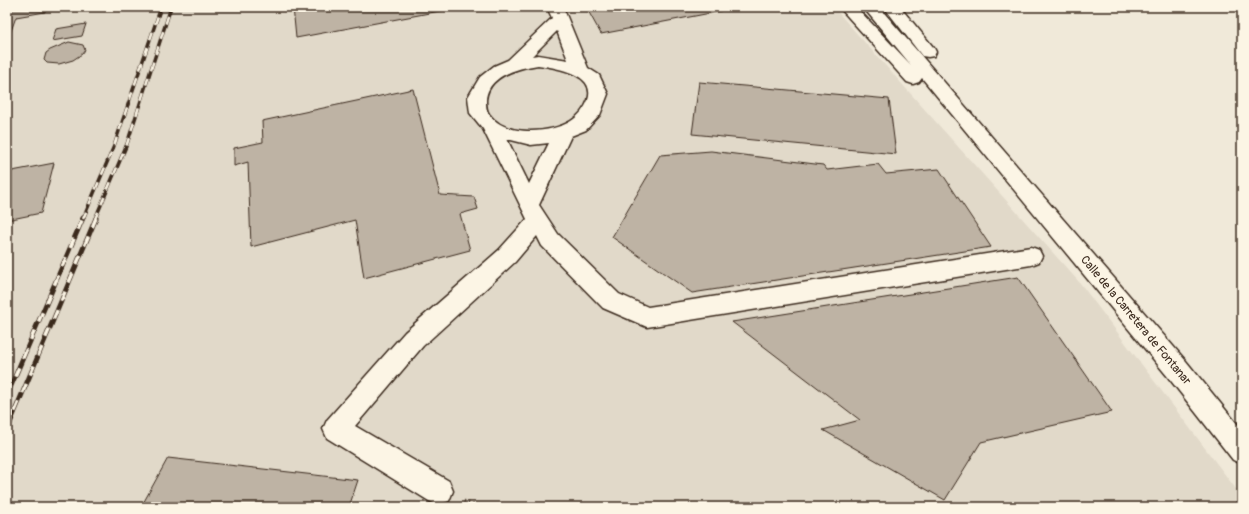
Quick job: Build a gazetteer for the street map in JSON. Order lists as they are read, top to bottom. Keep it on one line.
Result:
{"streets":{"street":["Calle de la Carretera de Fontanar"]}}
